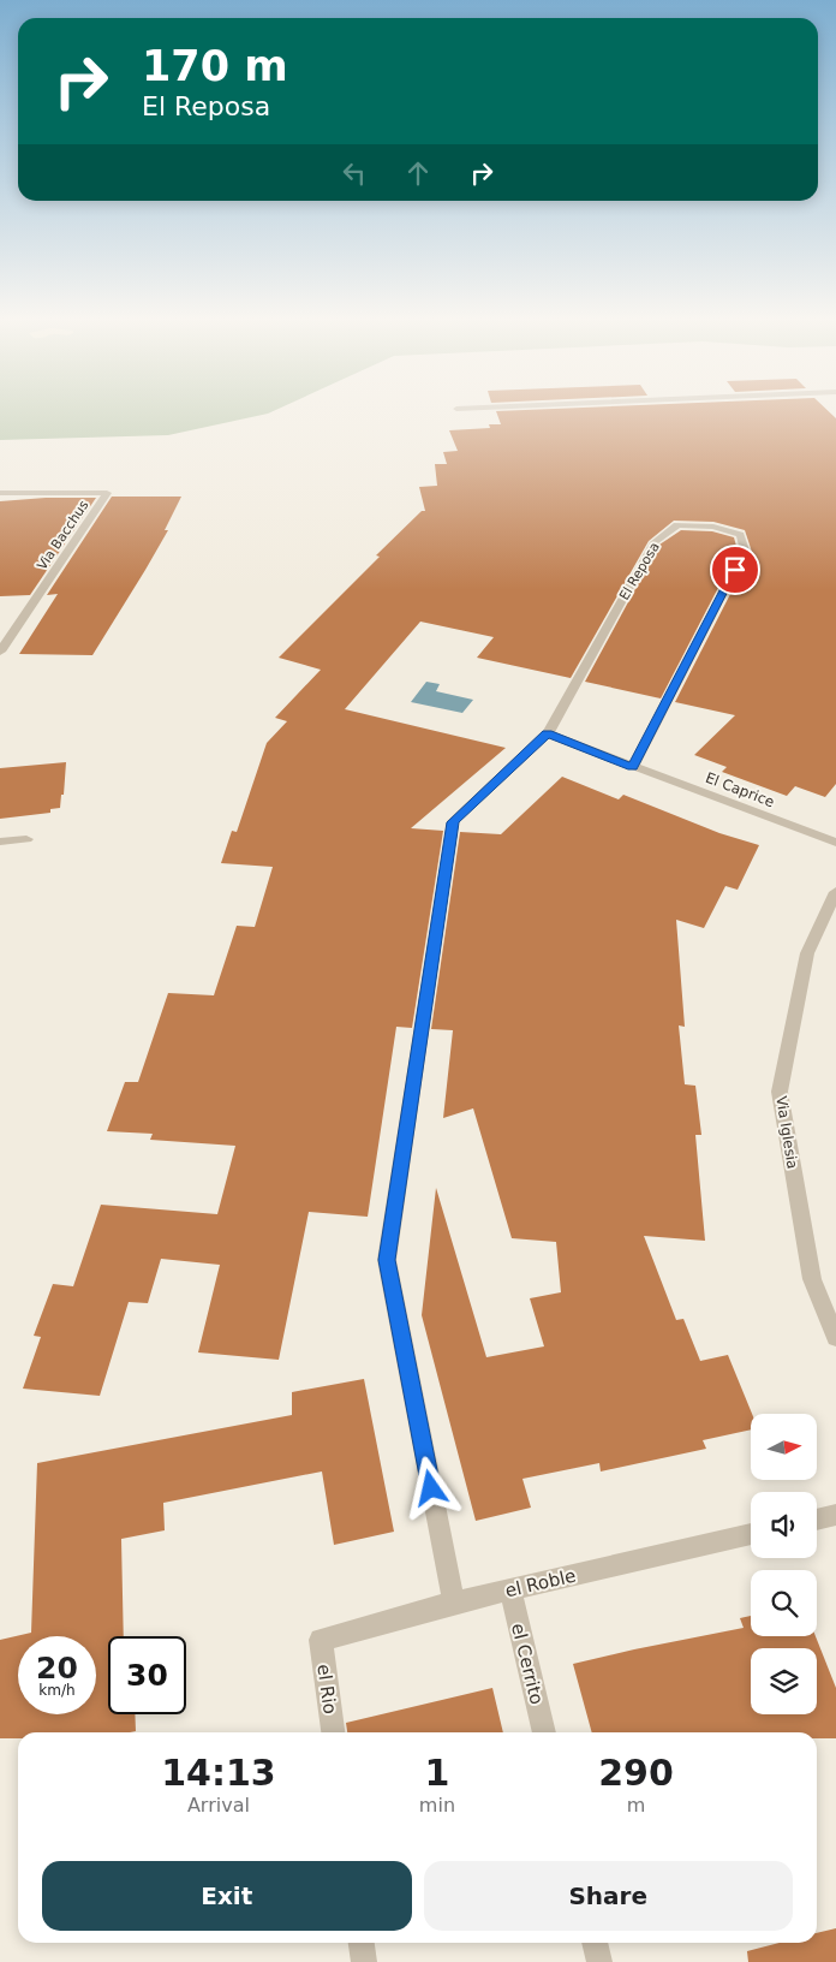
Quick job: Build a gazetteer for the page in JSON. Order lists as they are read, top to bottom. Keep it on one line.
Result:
{"streets":{"street":["Via Bacchus","El Reposa","El Caprice","Via Iglesia","el Roble","el Cerrito","el Rio"]},"crossings":[["El Reposa","El Caprice"],["El Reposa","el Roble"],["el Roble","el Cerrito"],["el Roble","el Rio"]],"north":"right","page":{"turn":["170 m","El Reposa"],"speed":"20 km/h","limit":"30","eta":["14:13","Arrival","1","min","290","m"],"buttons":["Exit","Share"]}}
